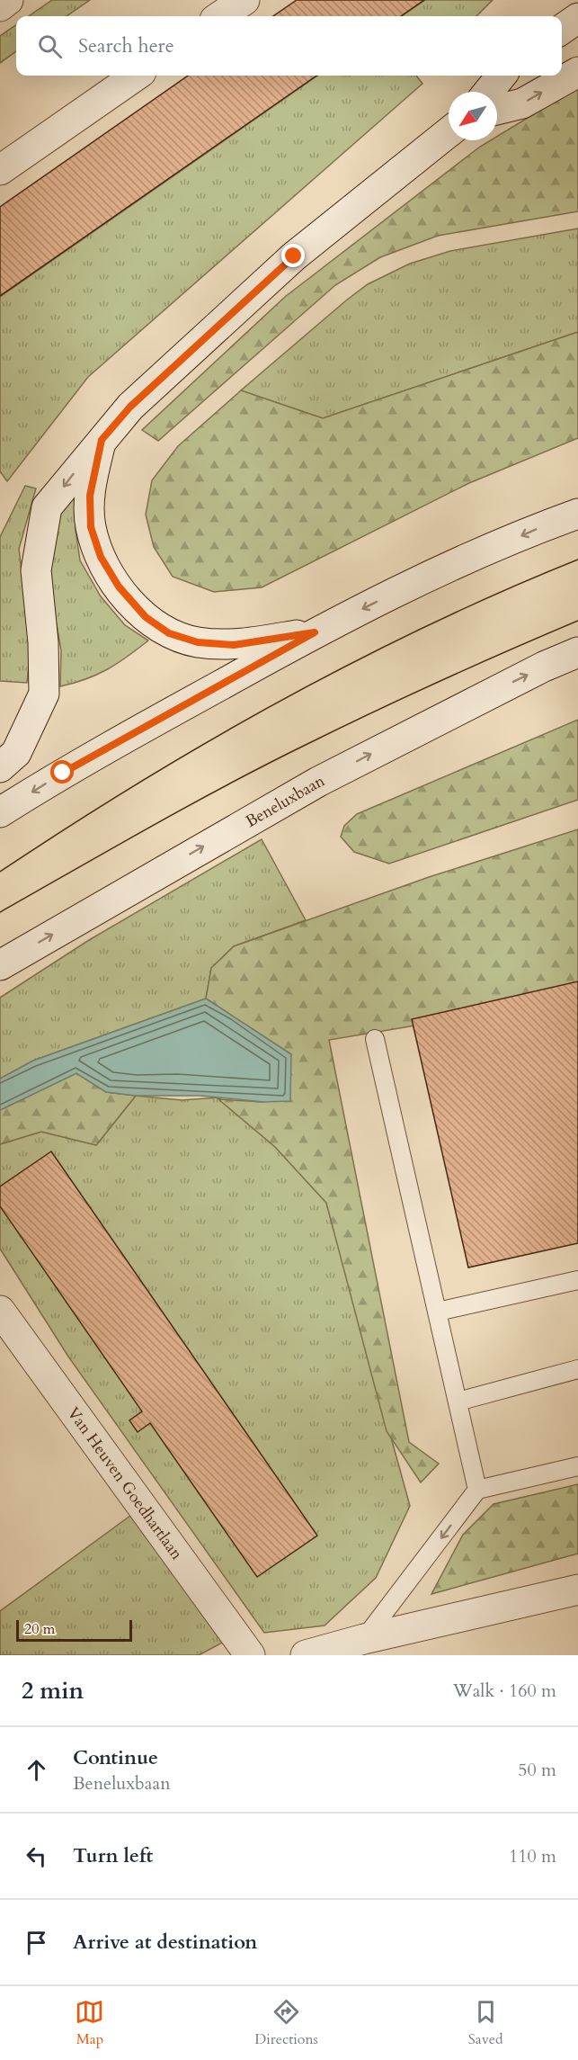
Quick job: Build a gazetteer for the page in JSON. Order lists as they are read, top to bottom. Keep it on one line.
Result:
{"streets":{"main road":["Beneluxbaan","Van Heuven Goedhartlaan"]},"scale_bar":"20 m","north":"bottom left","page":{"search":"Search here","scale":"20 m","heading":["2 min","Walk · 160 m"],"list":[["Continue","Beneluxbaan","50 m"],["Turn left","110 m"],"Arrive at destination"],"nav":["Map","Directions","Saved"]}}
